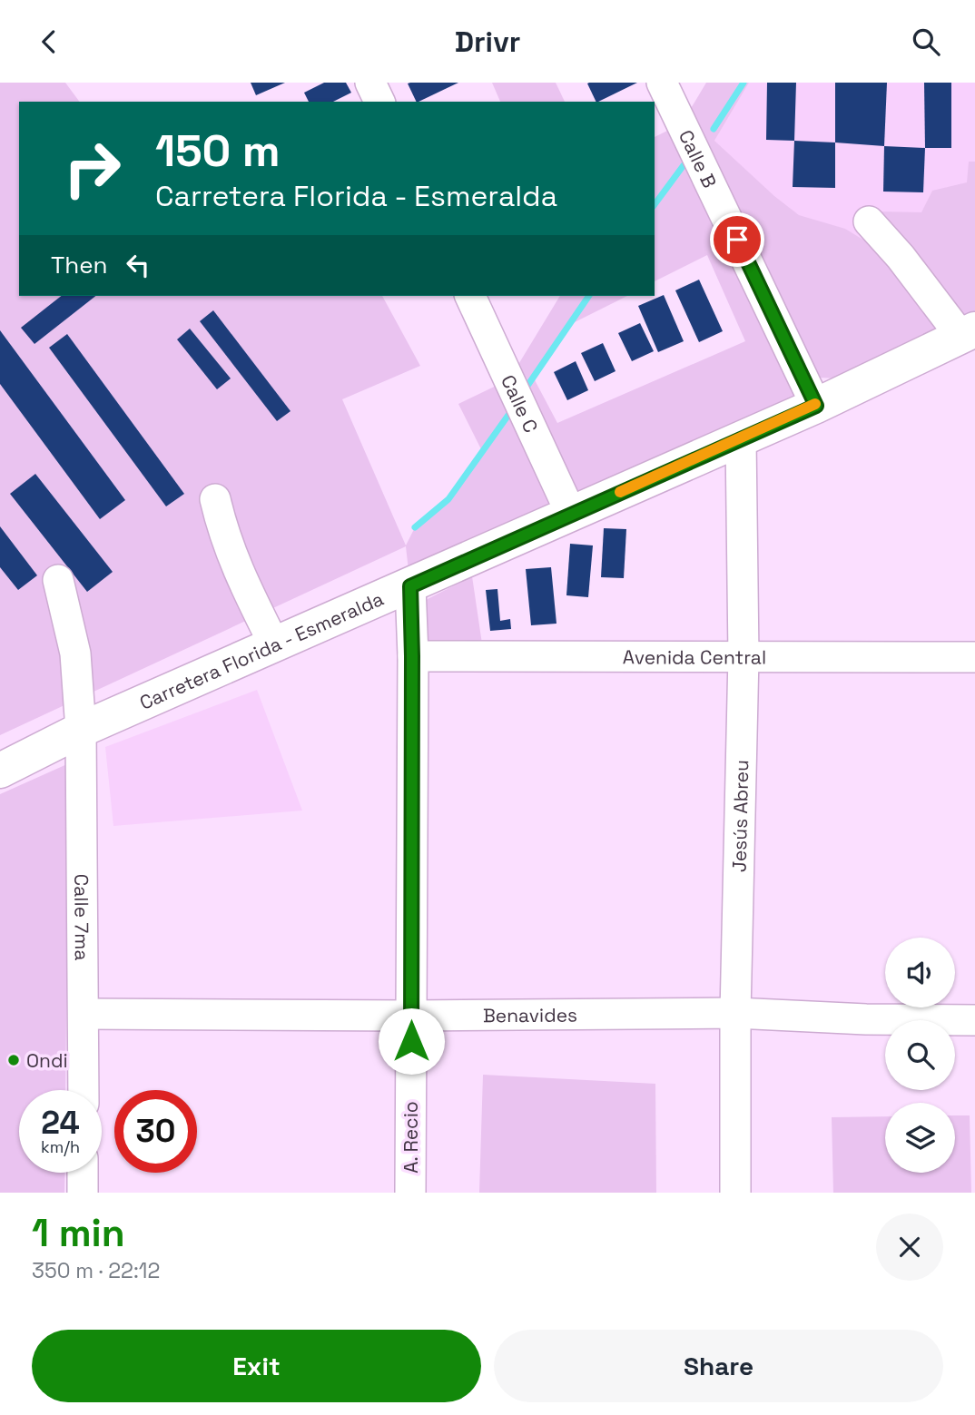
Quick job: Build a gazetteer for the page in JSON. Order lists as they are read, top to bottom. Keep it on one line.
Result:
{"streets":{"main road":["Carretera Florida - Esmeralda"],"street":["Calle B","Calle C","Avenida Central","Jesús Abreu","Calle 7ma","Benavides","A. Recio"]},"crossings":[["Calle B","Carretera Florida - Esmeralda"],["Calle C","Carretera Florida - Esmeralda"],["Carretera Florida - Esmeralda","Jesús Abreu"],["Carretera Florida - Esmeralda","Calle 7ma"],["Carretera Florida - Esmeralda","A. Recio"],["Avenida Central","Jesús Abreu"],["Avenida Central","A. Recio"],["Jesús Abreu","Benavides"],["Calle 7ma","Benavides"],["Benavides","A. Recio"]],"places":["Ondi"],"page":{"header":"Drivr","turn":["150 m","Carretera Florida - Esmeralda"],"then":"Then","speed":"24 km/h","limit":"30","heading":["1 min","350 m · 22:12"],"buttons":["Exit","Share"]}}
